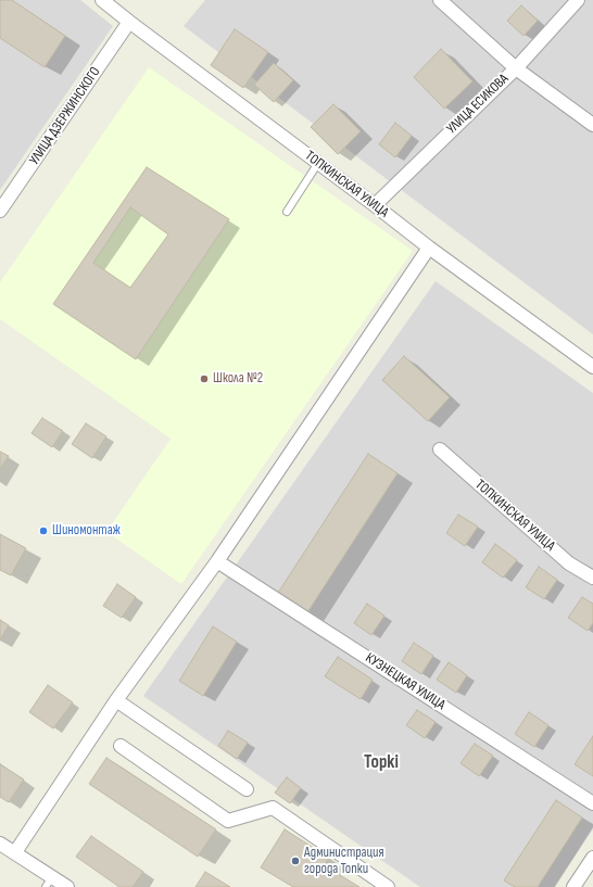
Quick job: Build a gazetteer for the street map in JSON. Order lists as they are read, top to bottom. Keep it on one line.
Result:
{"streets":{"street":["УЛИЦА ЕСИКОВА","УЛИЦА ДЗЕРЖИНСКОГО","ТОПКИНСКАЯ УЛИЦА","КУЗНЕЦКАЯ УЛИЦА"]},"crossings":[["УЛИЦА ЕСИКОВА","ТОПКИНСКАЯ УЛИЦА"],["УЛИЦА ДЗЕРЖИНСКОГО","ТОПКИНСКАЯ УЛИЦА"]],"districts":["Topki"],"places":["Школа №2","Шиномонтаж","Администрация города Топки"]}
